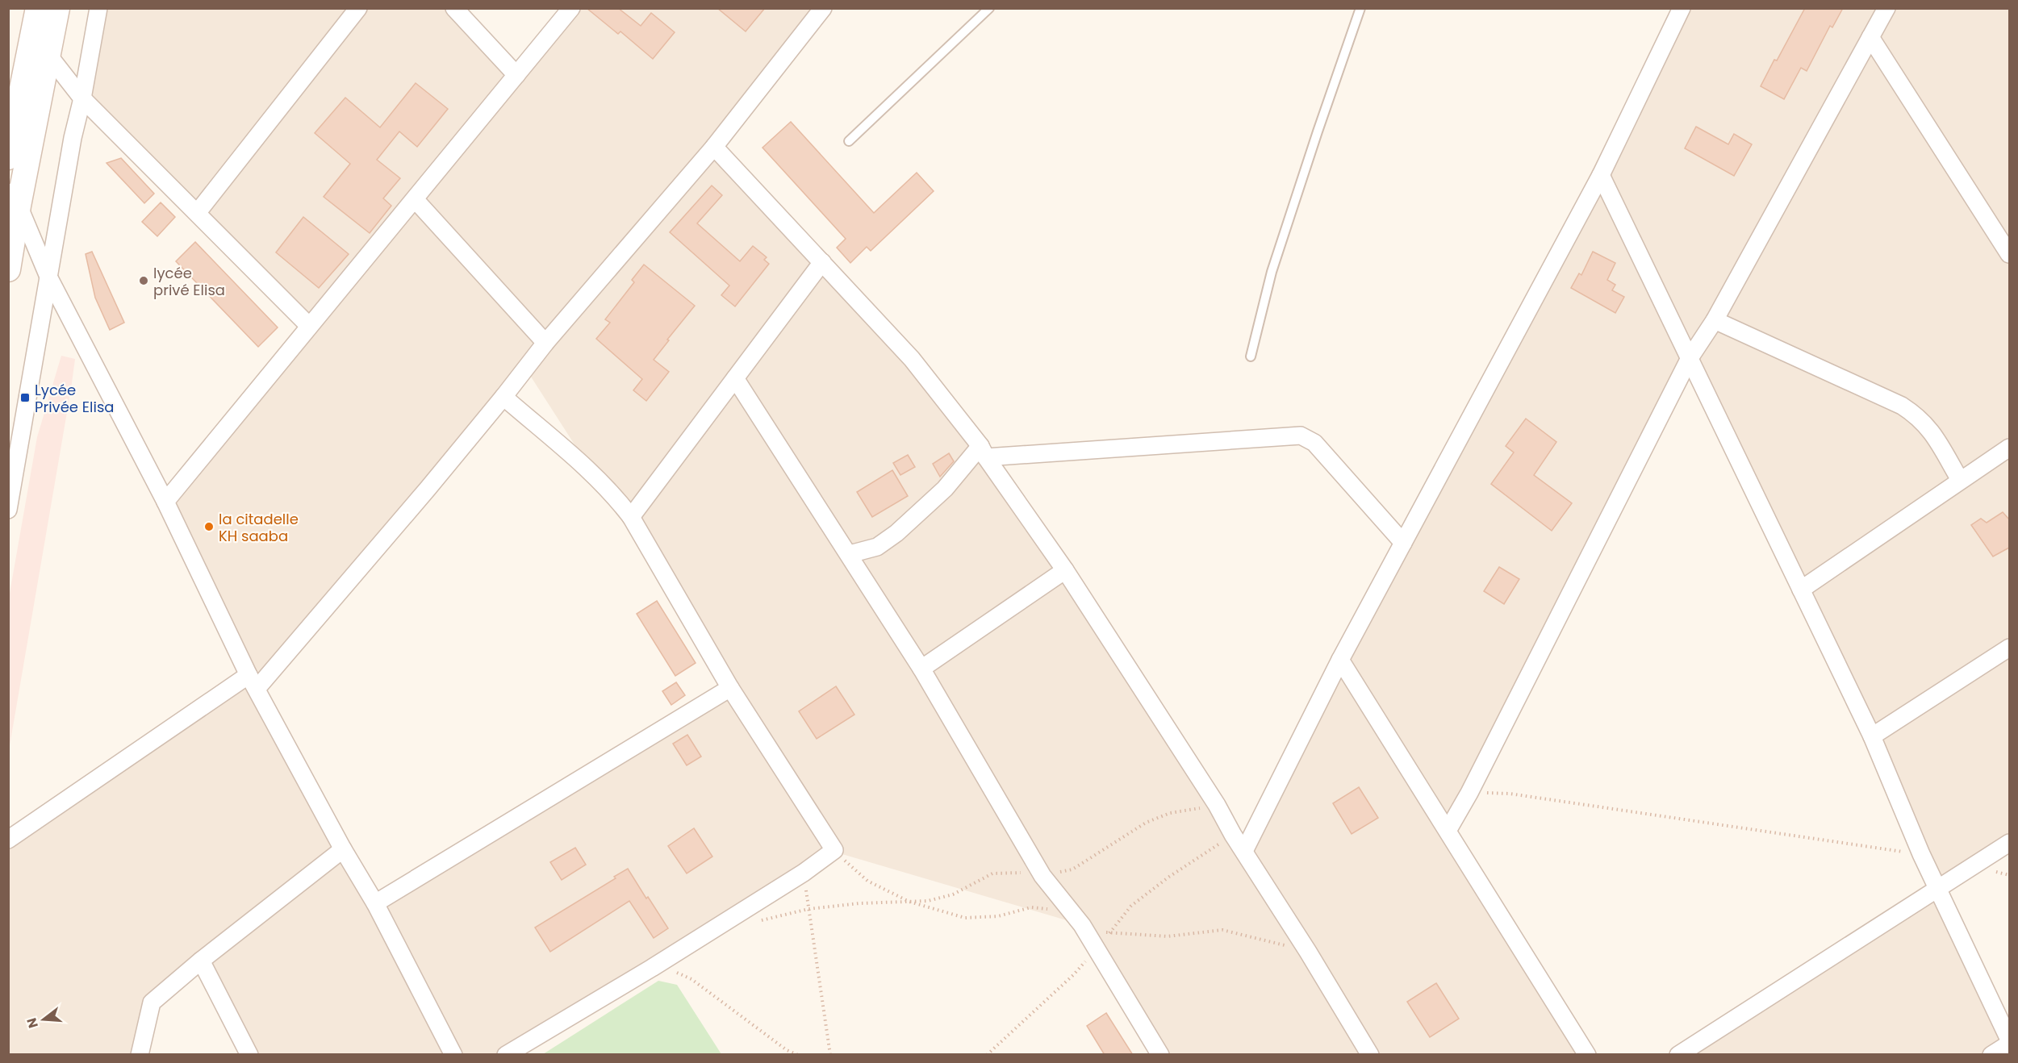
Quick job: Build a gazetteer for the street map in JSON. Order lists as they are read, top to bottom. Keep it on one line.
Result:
{"places":{"other":["lycée privé Elisa","la citadelle KH saaba"],"transit":["Lycée Privée Elisa"]},"north":"left"}
